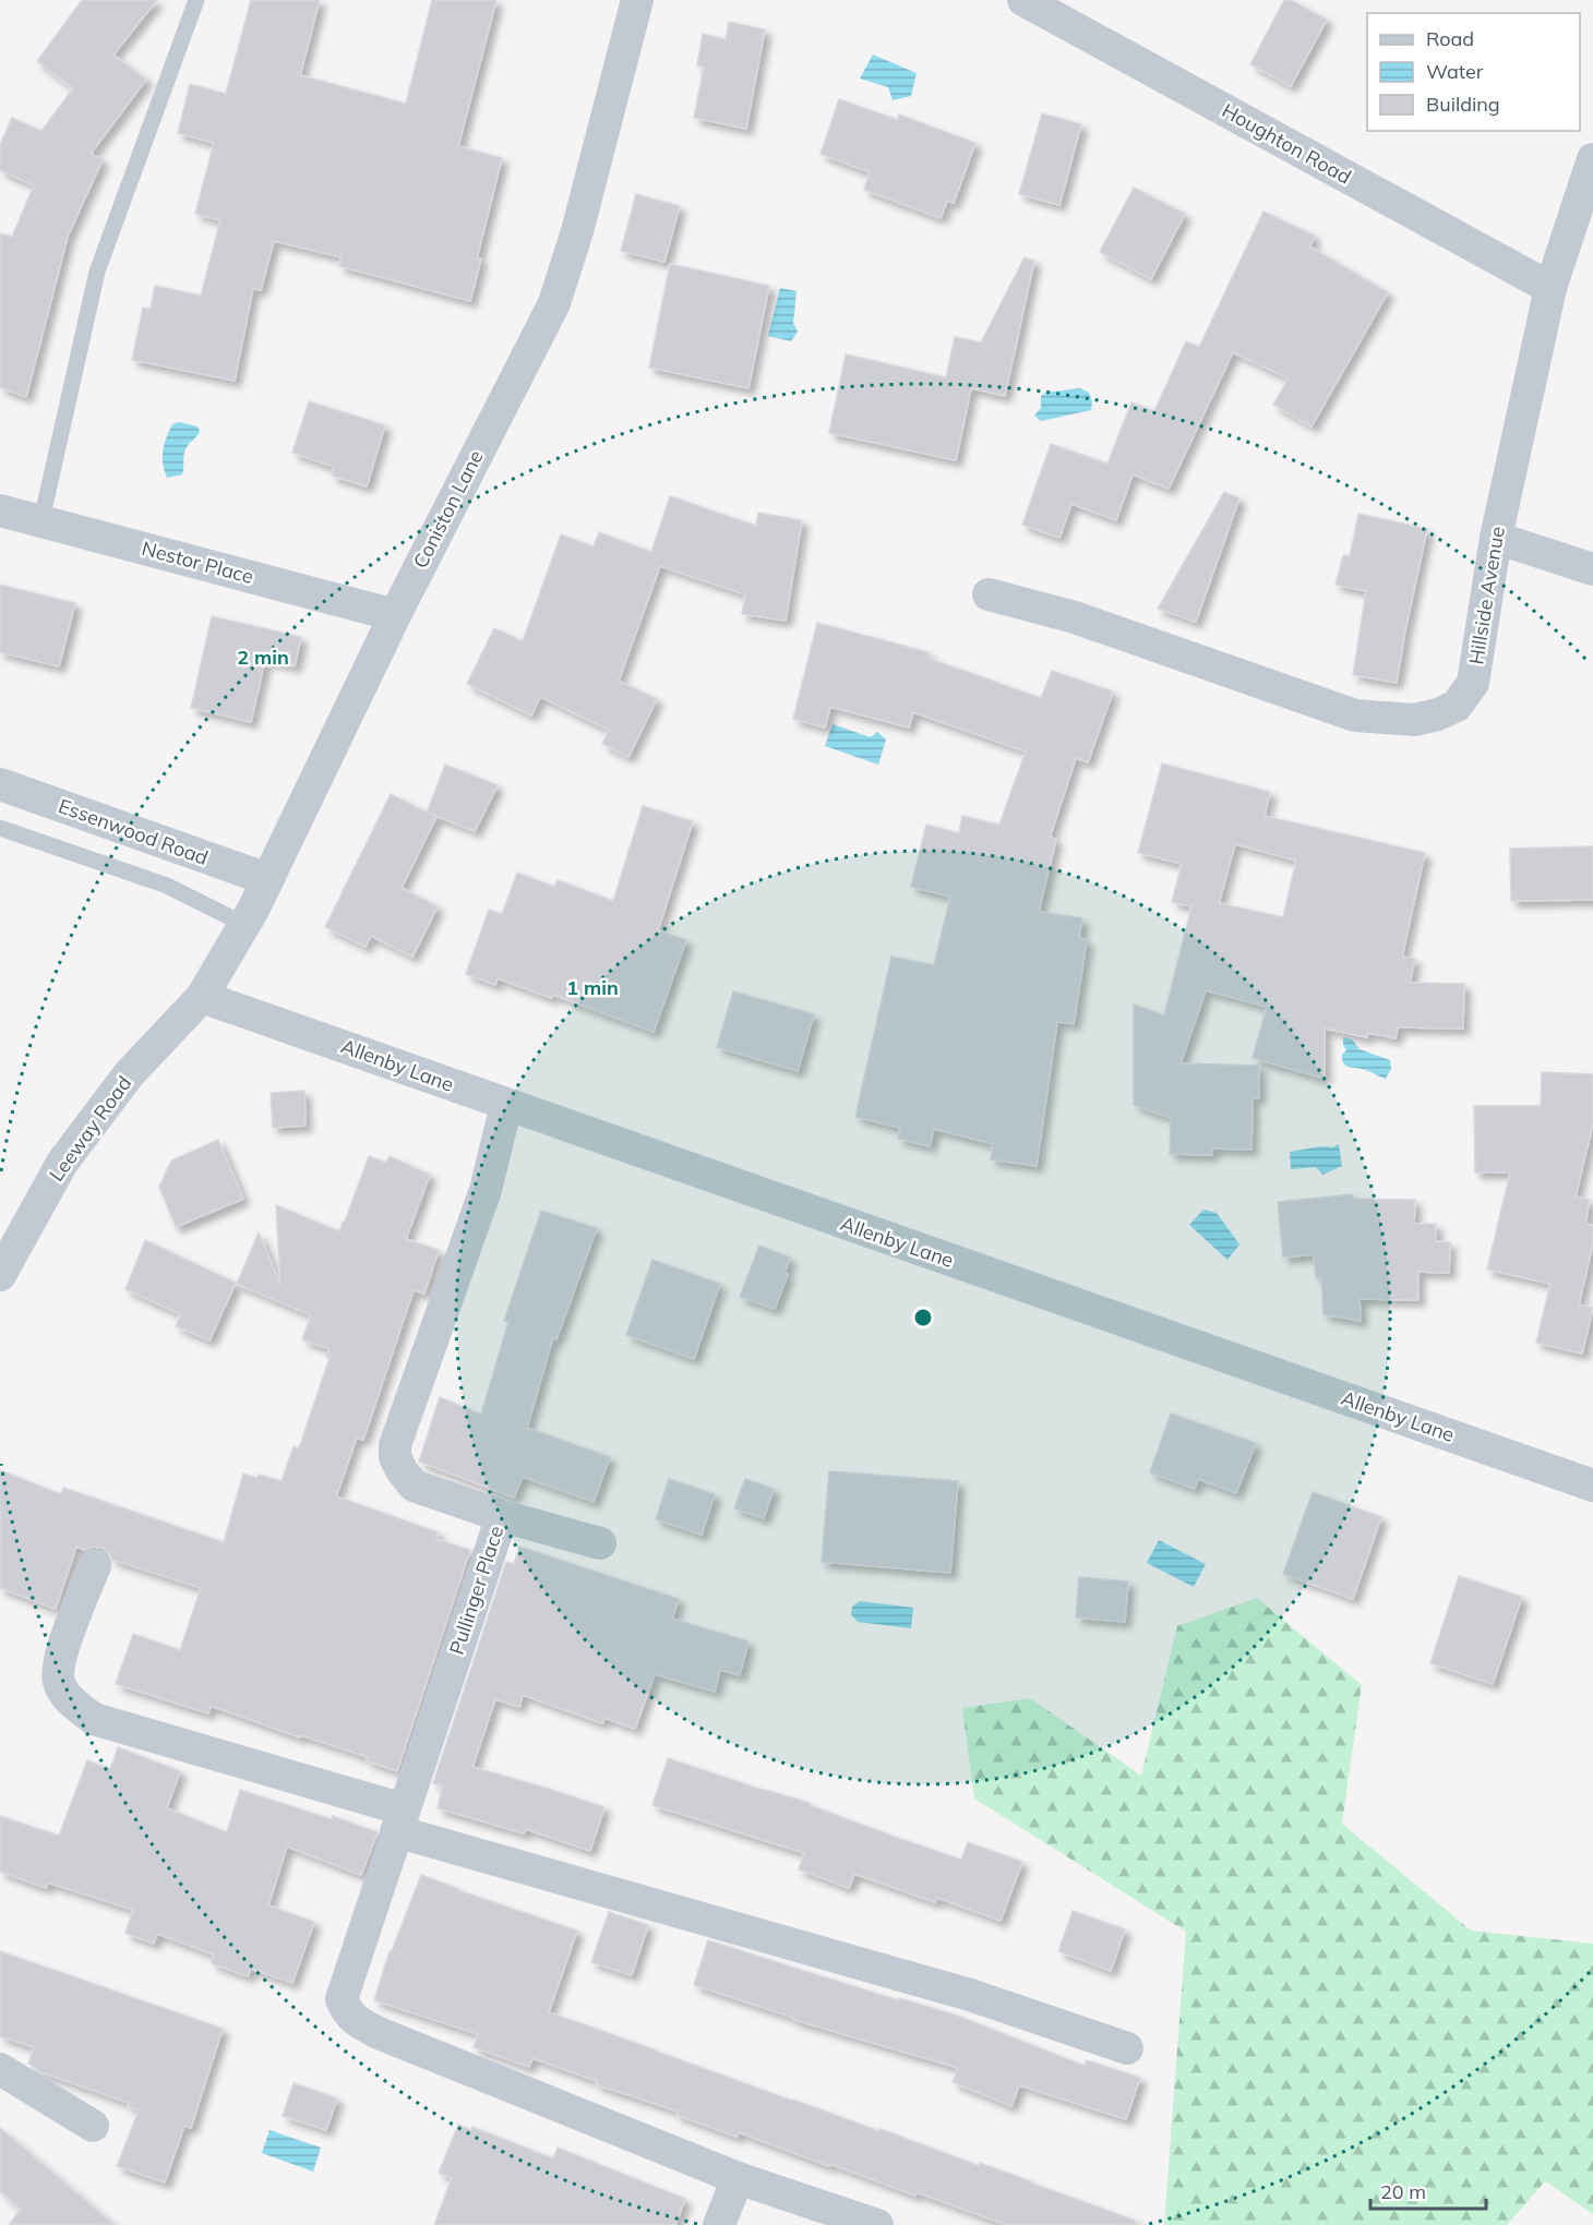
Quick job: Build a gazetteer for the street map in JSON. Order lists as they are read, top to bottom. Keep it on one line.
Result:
{"streets":{"street":["Houghton Road","Coniston Lane","Nestor Place","Hillside Avenue","Essenwood Road","Allenby Lane","Leeway Road","Pullinger Place"]},"crossings":[["Houghton Road","Hillside Avenue"],["Coniston Lane","Nestor Place"],["Coniston Lane","Essenwood Road"],["Coniston Lane","Allenby Lane"],["Coniston Lane","Leeway Road"],["Allenby Lane","Leeway Road"],["Allenby Lane","Pullinger Place"]],"legend":["Road","Water","Building"],"scale_bar":"20 m","rings":["2 min","1 min"]}
